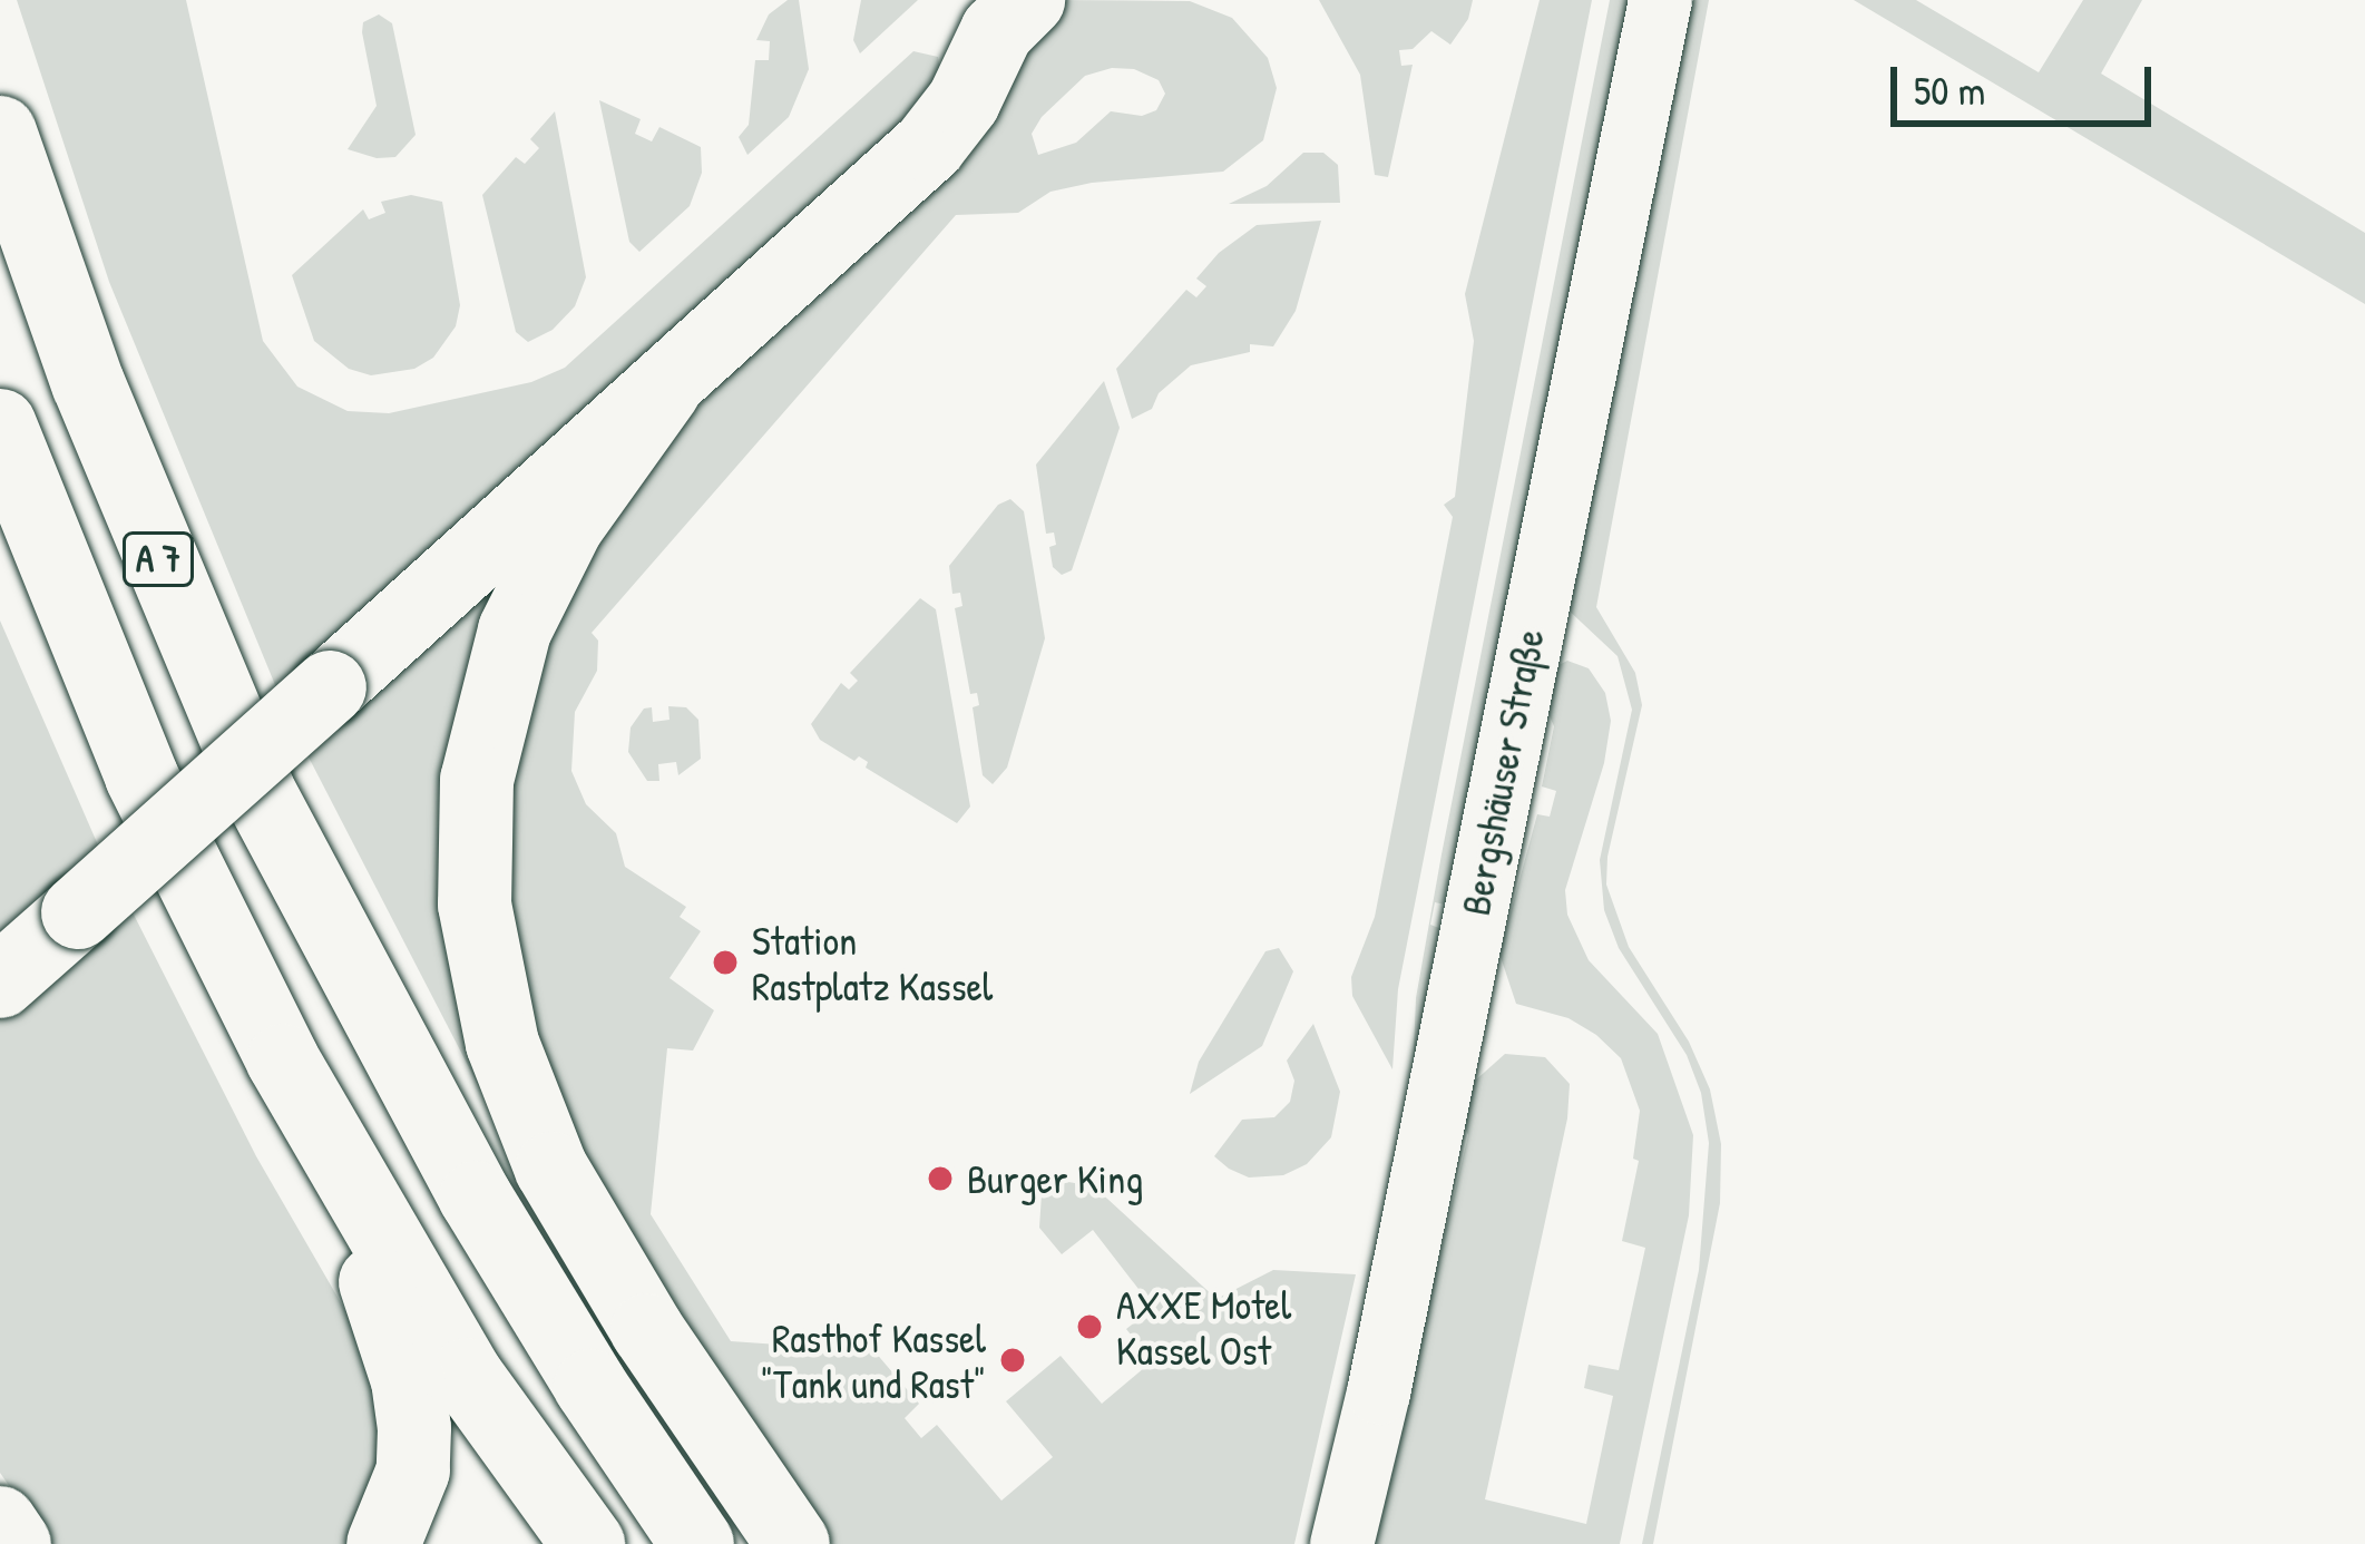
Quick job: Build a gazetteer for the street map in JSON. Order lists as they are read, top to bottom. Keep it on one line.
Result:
{"streets":{"highway":["A 7"],"main road":["Bergshäuser Straße"]},"places":["Station Rastplatz Kassel","Burger King","AXXE Motel Kassel Ost","Rasthof Kassel \"Tank und Rast\""],"scale_bar":"50 m"}
